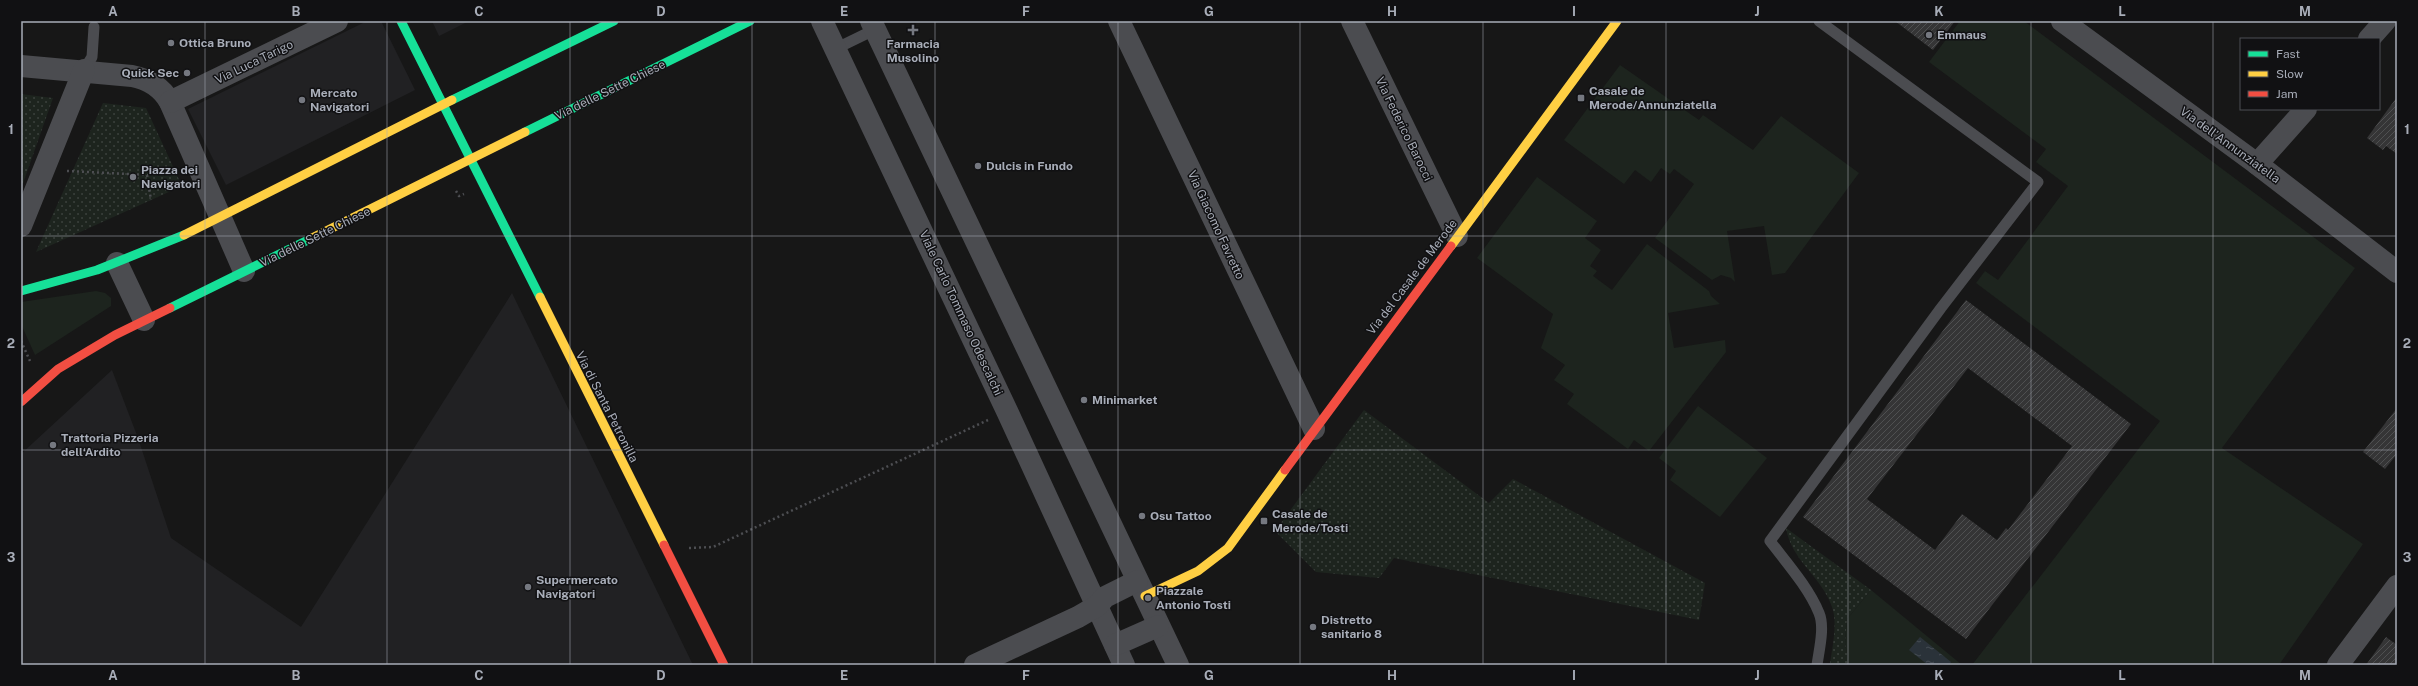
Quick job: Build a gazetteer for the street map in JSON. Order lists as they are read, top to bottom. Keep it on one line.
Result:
{"streets":{"main road":["Via delle Sette Chiese","Via del Casale de Merode","Via di Santa Petronilla"],"street":["Via Luca Tarigo","Via Federico Barocci","Via dell'Annunziatella","Via Giacomo Favretto","Viale Carlo Tommaso Odescalchi"]},"crossings":[["Via delle Sette Chiese","Via di Santa Petronilla"],["Via Federico Barocci","Via del Casale de Merode"],["Via Giacomo Favretto","Via del Casale de Merode"]],"places":{"health":["Farmacia Musolino"],"other":["Emmaus","Ottica Bruno","Quick Sec","Mercato Navigatori","Dulcis in Fundo","Piazza dei Navigatori","Minimarket","Trattoria Pizzeria dell‘Ardito","Osu Tattoo","Supermercato Navigatori","Piazzale Antonio Tosti","Distretto sanitario 8"],"transit":["Casale de Merode/Annunziatella","Casale de Merode/Tosti"]},"legend":["Fast","Slow","Jam"],"grid":{"columns":["A","B","C","D","E","F","G","H","I","J","K","L","M"],"rows":["1","2","3"]}}
